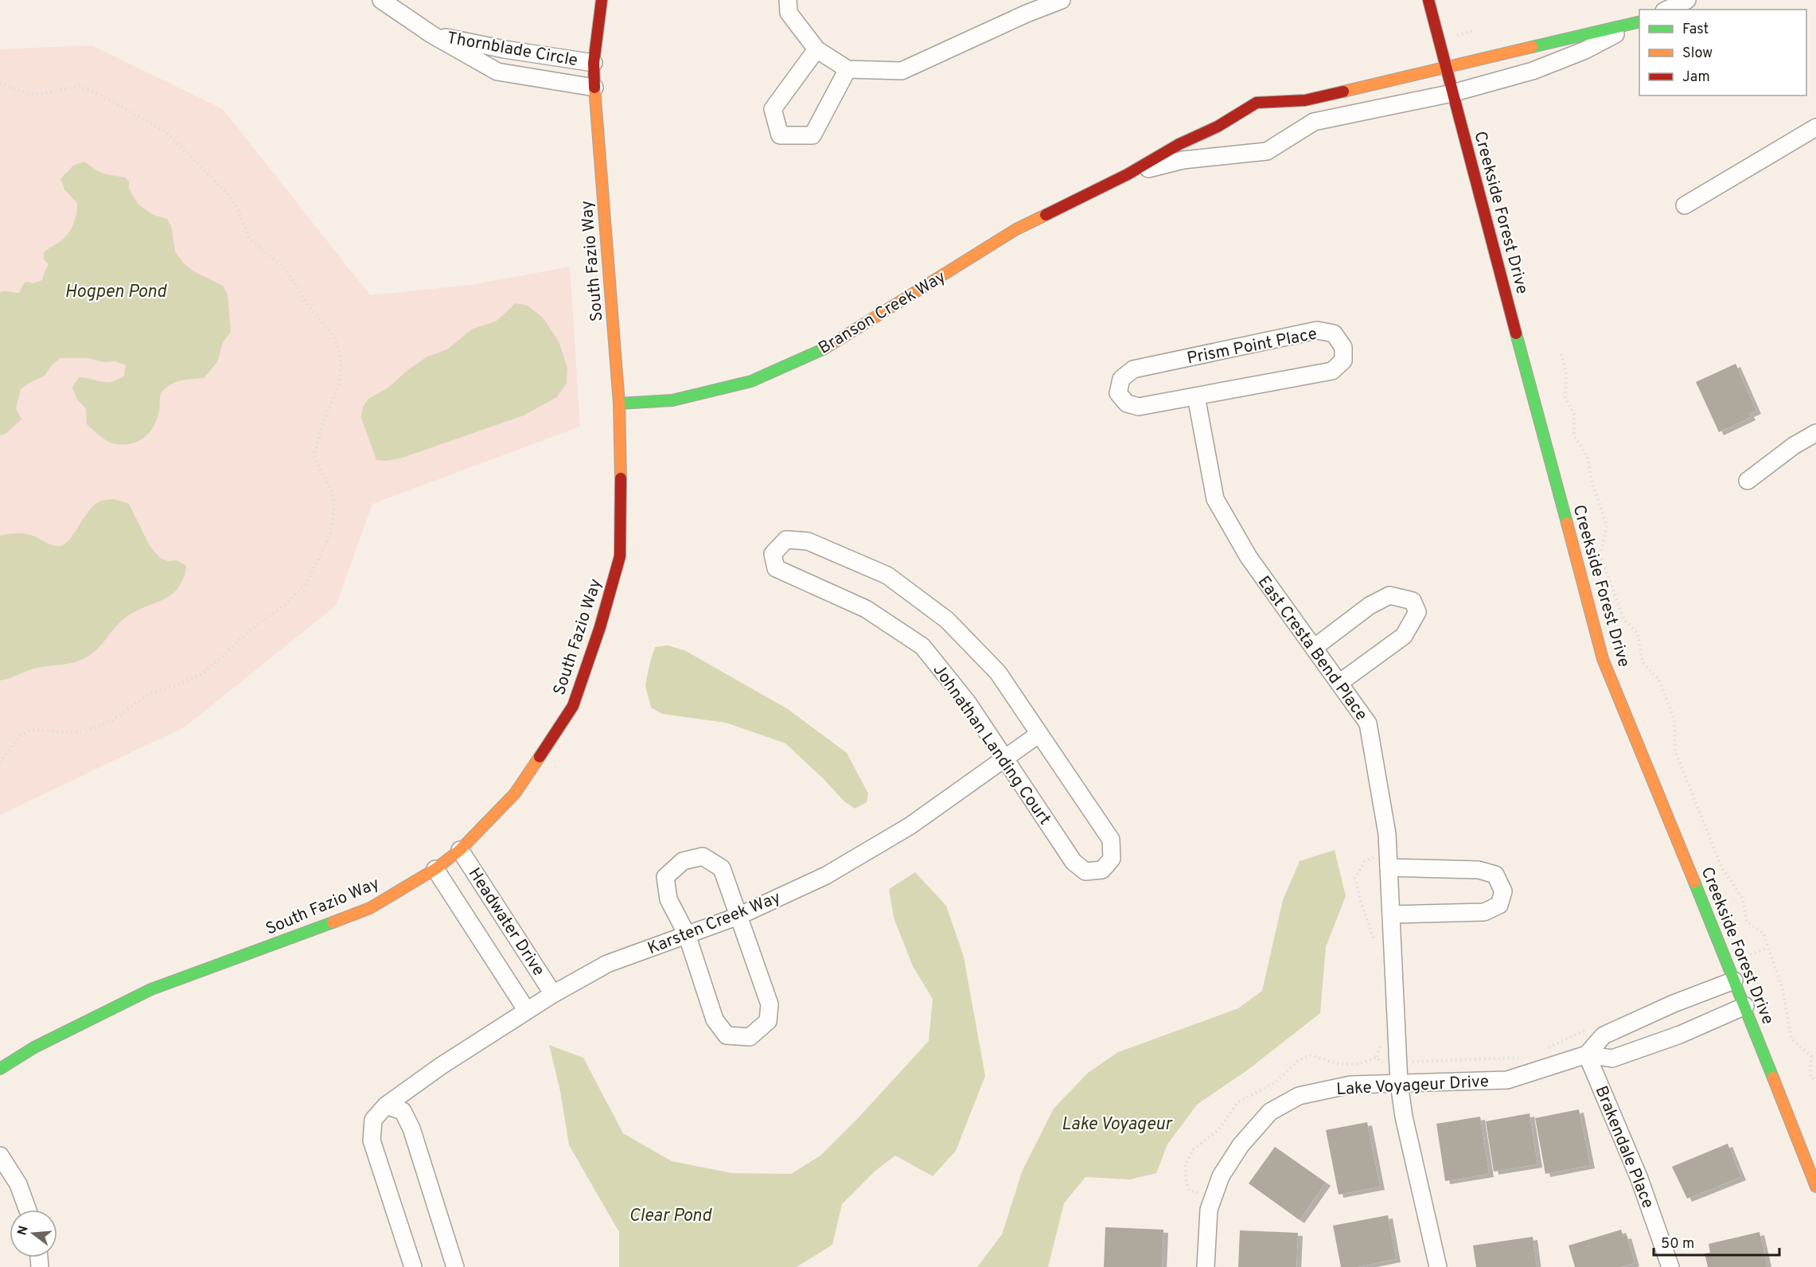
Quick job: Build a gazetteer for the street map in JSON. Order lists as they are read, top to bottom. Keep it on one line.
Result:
{"streets":{"street":["Thornblade Circle","Creekside Forest Drive","South Fazio Way","Branson Creek Way","Prism Point Place","East Cresta Bend Place","Johnathan Landing Court","Headwater Drive","Karsten Creek Way","Lake Voyageur Drive","Brakendale Place"]},"crossings":[["Thornblade Circle","South Fazio Way"],["Creekside Forest Drive","Branson Creek Way"],["Creekside Forest Drive","Lake Voyageur Drive"],["South Fazio Way","Branson Creek Way"],["South Fazio Way","Headwater Drive"],["Prism Point Place","East Cresta Bend Place"],["East Cresta Bend Place","Lake Voyageur Drive"],["Johnathan Landing Court","Karsten Creek Way"],["Headwater Drive","Karsten Creek Way"],["Lake Voyageur Drive","Brakendale Place"]],"water":["Hogpen Pond","Lake Voyageur","Clear Pond"],"legend":["Fast","Slow","Jam"],"scale_bar":"50 m","north":"left"}
